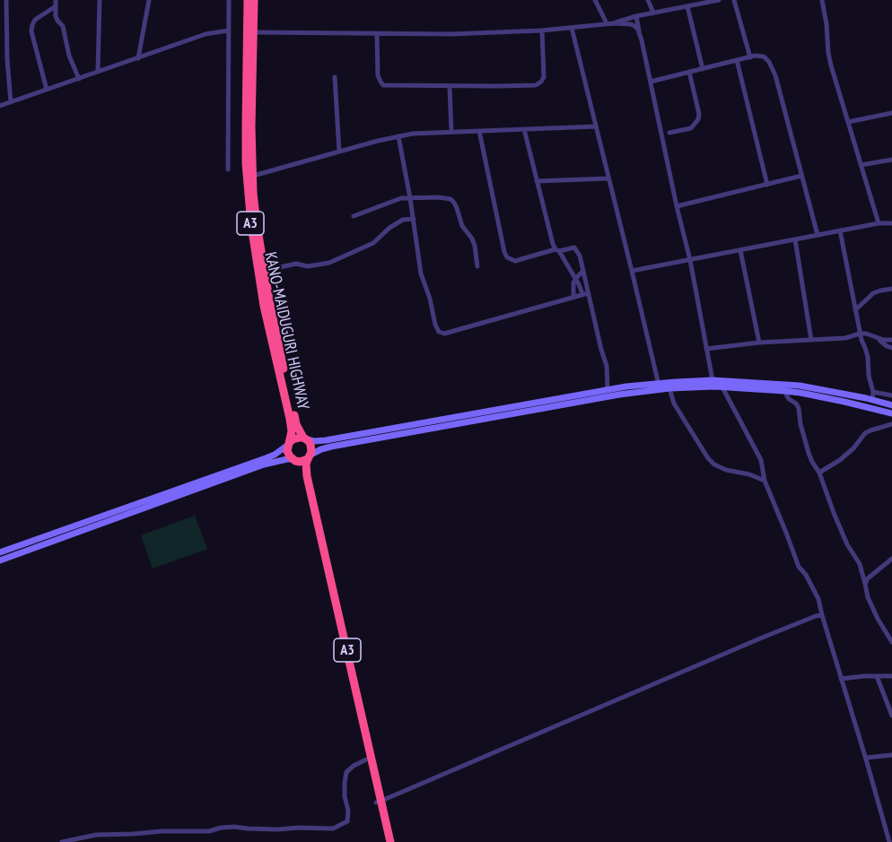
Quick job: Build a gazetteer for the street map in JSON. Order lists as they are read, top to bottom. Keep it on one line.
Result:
{"streets":{"highway":["A3","KANO-MAIDUGURI HIGHWAY"]},"crossings":[["A3","KANO-MAIDUGURI HIGHWAY"]]}
